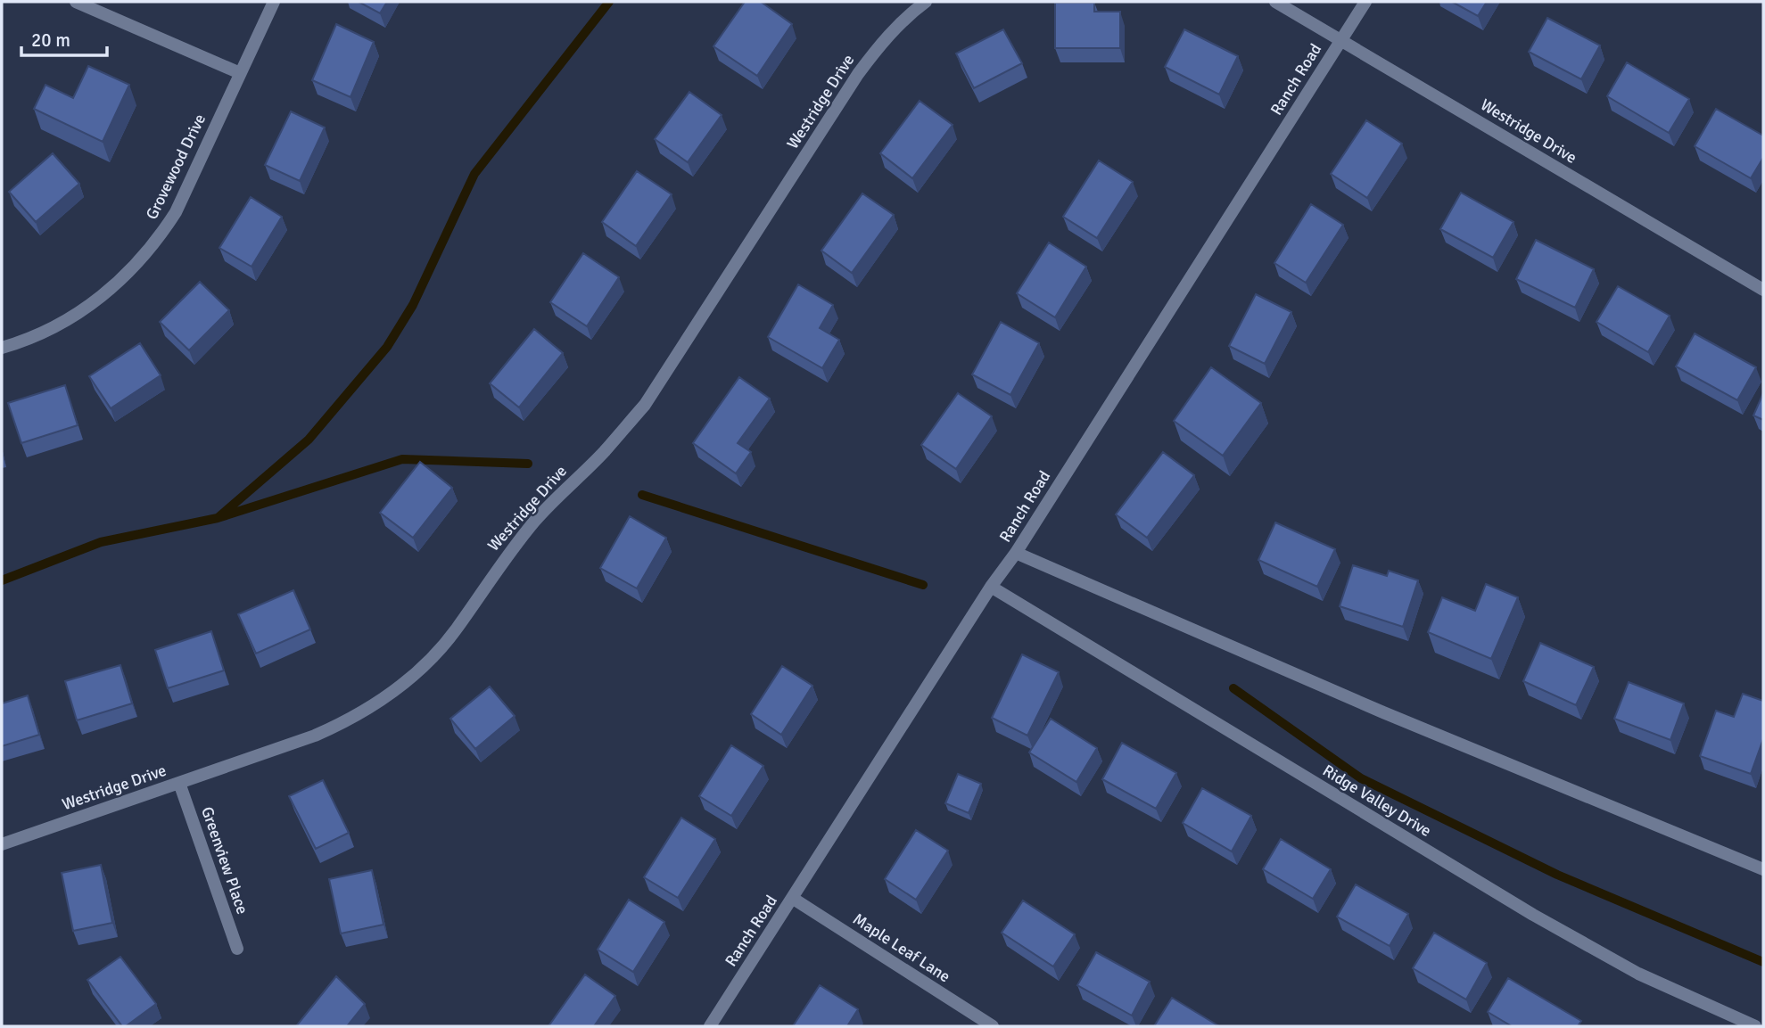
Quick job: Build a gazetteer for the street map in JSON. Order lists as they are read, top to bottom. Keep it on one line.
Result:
{"streets":{"street":["Ranch Road","Westridge Drive","Grovewood Drive","Ridge Valley Drive","Greenview Place","Maple Leaf Lane"]},"crossings":[["Ranch Road","Westridge Drive"],["Ranch Road","Ridge Valley Drive"],["Ranch Road","Maple Leaf Lane"],["Westridge Drive","Greenview Place"]],"scale_bar":"20 m"}
